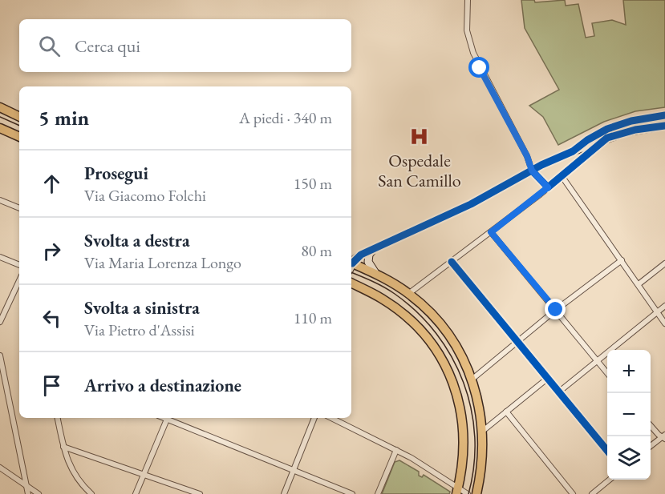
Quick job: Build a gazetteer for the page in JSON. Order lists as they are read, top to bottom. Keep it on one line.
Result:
{"places":{"hospital":["Ospedale San Camillo"]},"page":{"search":"Cerca qui","heading":["5 min","A piedi · 340 m"],"list":[["Prosegui","Via Giacomo Folchi","150 m"],["Svolta a destra","Via Maria Lorenza Longo","80 m"],["Svolta a sinistra","Via Pietro d'Assisi","110 m"],"Arrivo a destinazione"],"map_buttons":["+","−"]}}
